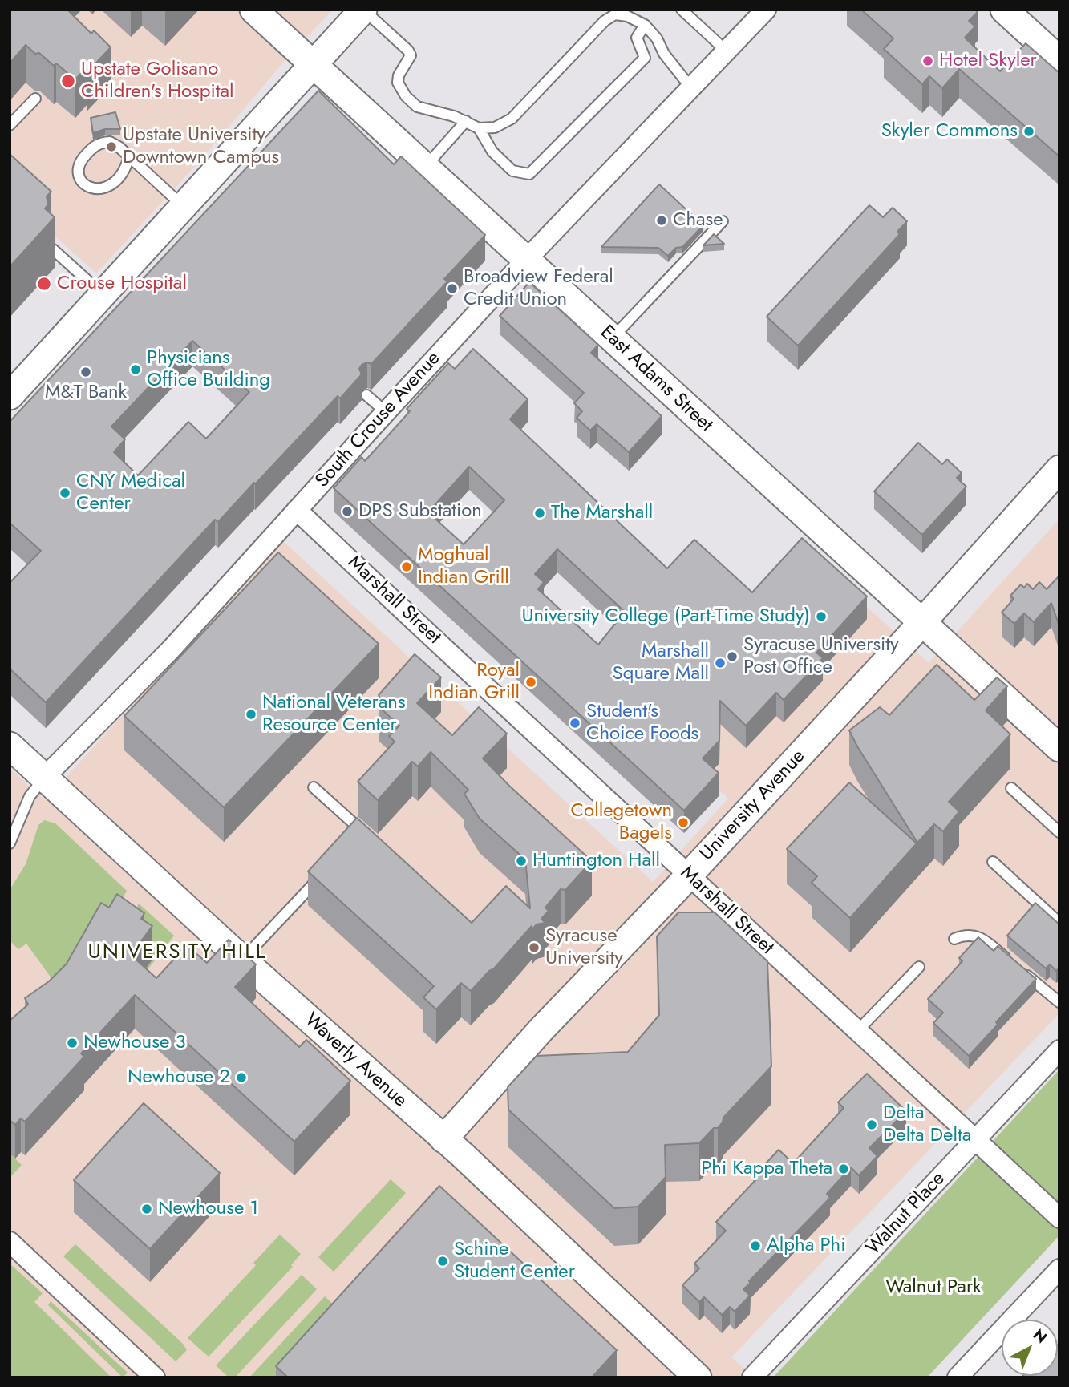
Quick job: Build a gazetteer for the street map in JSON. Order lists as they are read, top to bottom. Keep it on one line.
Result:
{"streets":{"street":["East Adams Street","South Crouse Avenue","Marshall Street","University Avenue","Waverly Avenue","Walnut Place"]},"crossings":[["East Adams Street","South Crouse Avenue"],["East Adams Street","University Avenue"],["South Crouse Avenue","Marshall Street"],["South Crouse Avenue","Waverly Avenue"],["Marshall Street","University Avenue"],["Marshall Street","Walnut Place"],["University Avenue","Waverly Avenue"]],"districts":["UNIVERSITY HILL"],"parks":["Walnut Park"],"places":["Hotel Skyler","Upstate Golisano Children's Hospital","Skyler Commons","Upstate University Downtown Campus","Chase","Crouse Hospital","Broadview Federal Credit Union","Physicians Office Building","M&T Bank","CNY Medical Center","DPS Substation","The Marshall","Moghual Indian Grill","University College (Part-Time Study)","Syracuse University Post Office","Marshall Square Mall","Royal Indian Grill","National Veterans Resource Center","Student's Choice Foods","Collegetown Bagels","Huntington Hall","Syracuse University","Newhouse 3","Newhouse 2","Delta Delta Delta","Phi Kappa Theta","Newhouse 1","Alpha Phi","Schine Student Center"],"north":"top right"}
